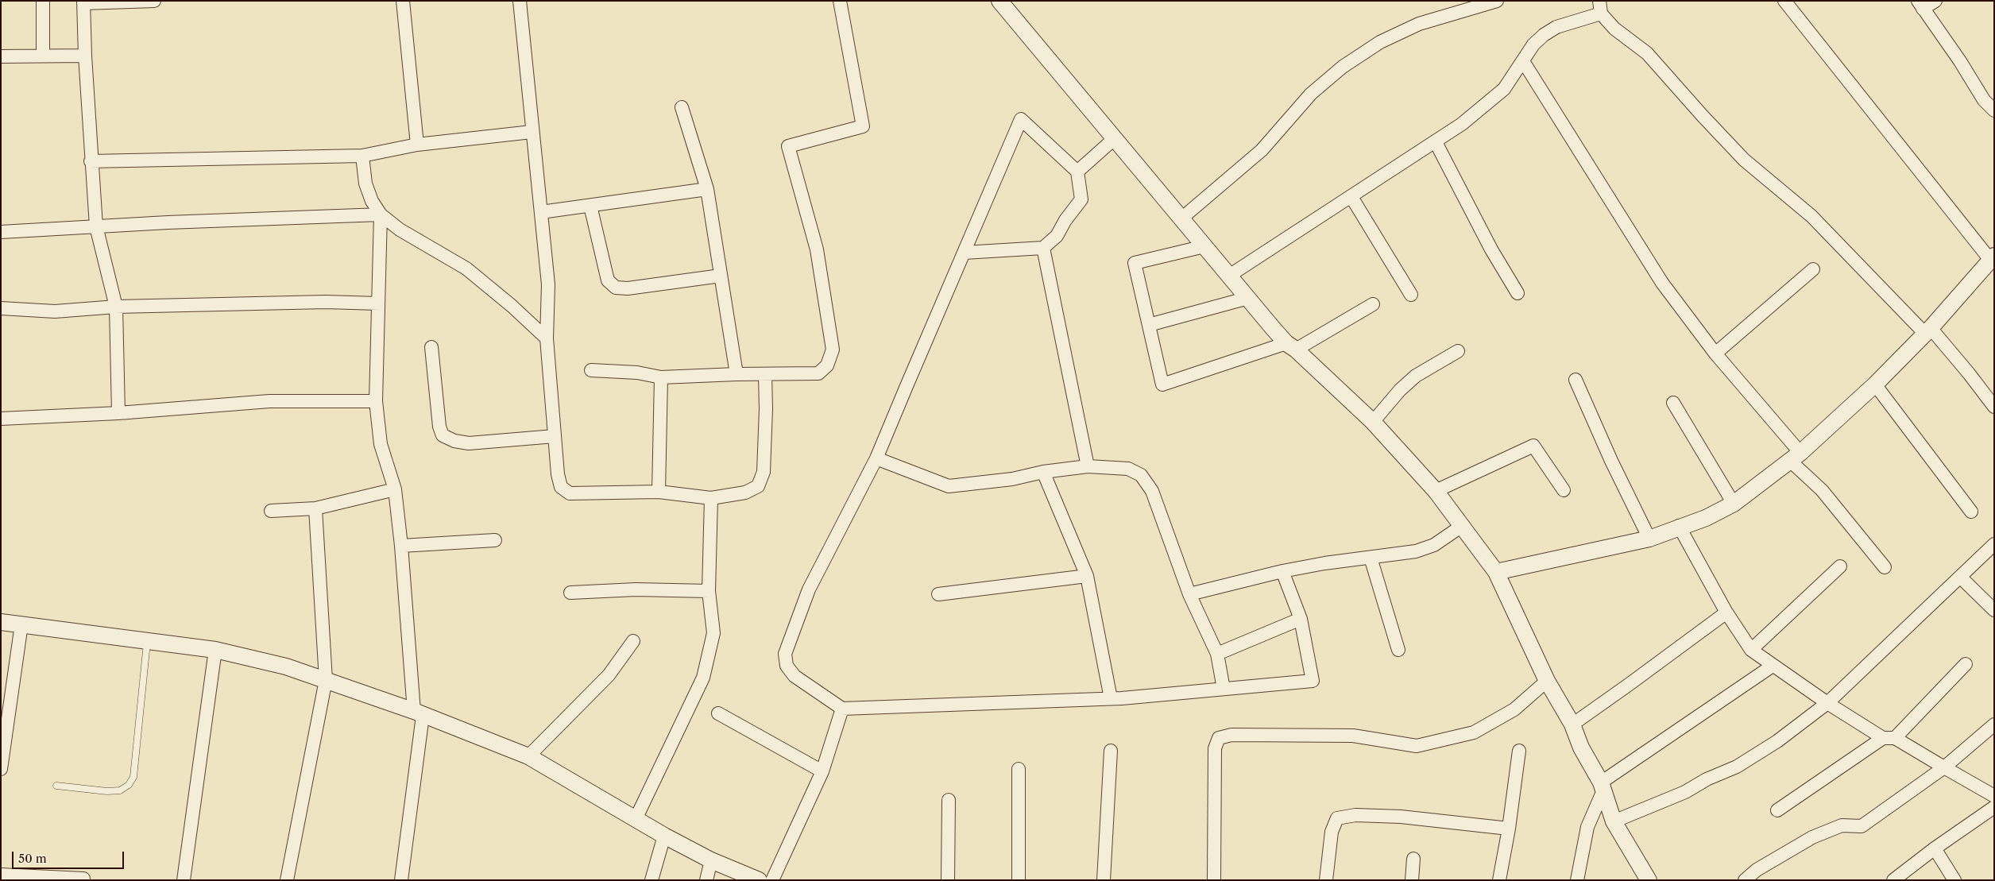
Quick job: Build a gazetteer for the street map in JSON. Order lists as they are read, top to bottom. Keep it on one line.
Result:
{"scale_bar":"50 m"}
